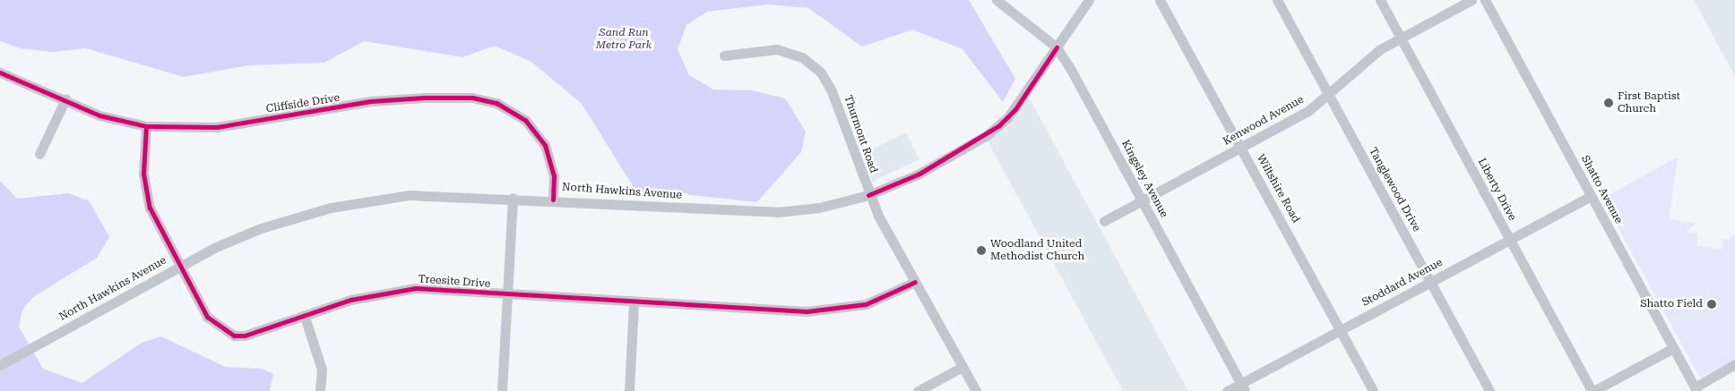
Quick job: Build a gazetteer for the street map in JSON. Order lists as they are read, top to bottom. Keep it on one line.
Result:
{"streets":{"street":["Cliffside Drive","Kenwood Avenue","Thurmont Road","Kingsley Avenue","Wiltshire Road","Tanglewood Drive","Liberty Drive","Shatto Avenue","North Hawkins Avenue","Treesite Drive","Stoddard Avenue"]},"crossings":[["Cliffside Drive","North Hawkins Avenue"],["Cliffside Drive","Treesite Drive"],["Kenwood Avenue","Kingsley Avenue"],["Kenwood Avenue","Wiltshire Road"],["Kenwood Avenue","Tanglewood Drive"],["Kenwood Avenue","Liberty Drive"],["Thurmont Road","North Hawkins Avenue"],["Thurmont Road","Treesite Drive"],["Kingsley Avenue","North Hawkins Avenue"],["Kingsley Avenue","Stoddard Avenue"],["Wiltshire Road","Stoddard Avenue"],["Tanglewood Drive","Stoddard Avenue"],["Liberty Drive","Stoddard Avenue"],["Shatto Avenue","Stoddard Avenue"],["North Hawkins Avenue","Treesite Drive"]],"parks":["Sand Run Metro Park"],"places":["First Baptist Church","Woodland United Methodist Church","Shatto Field"]}
